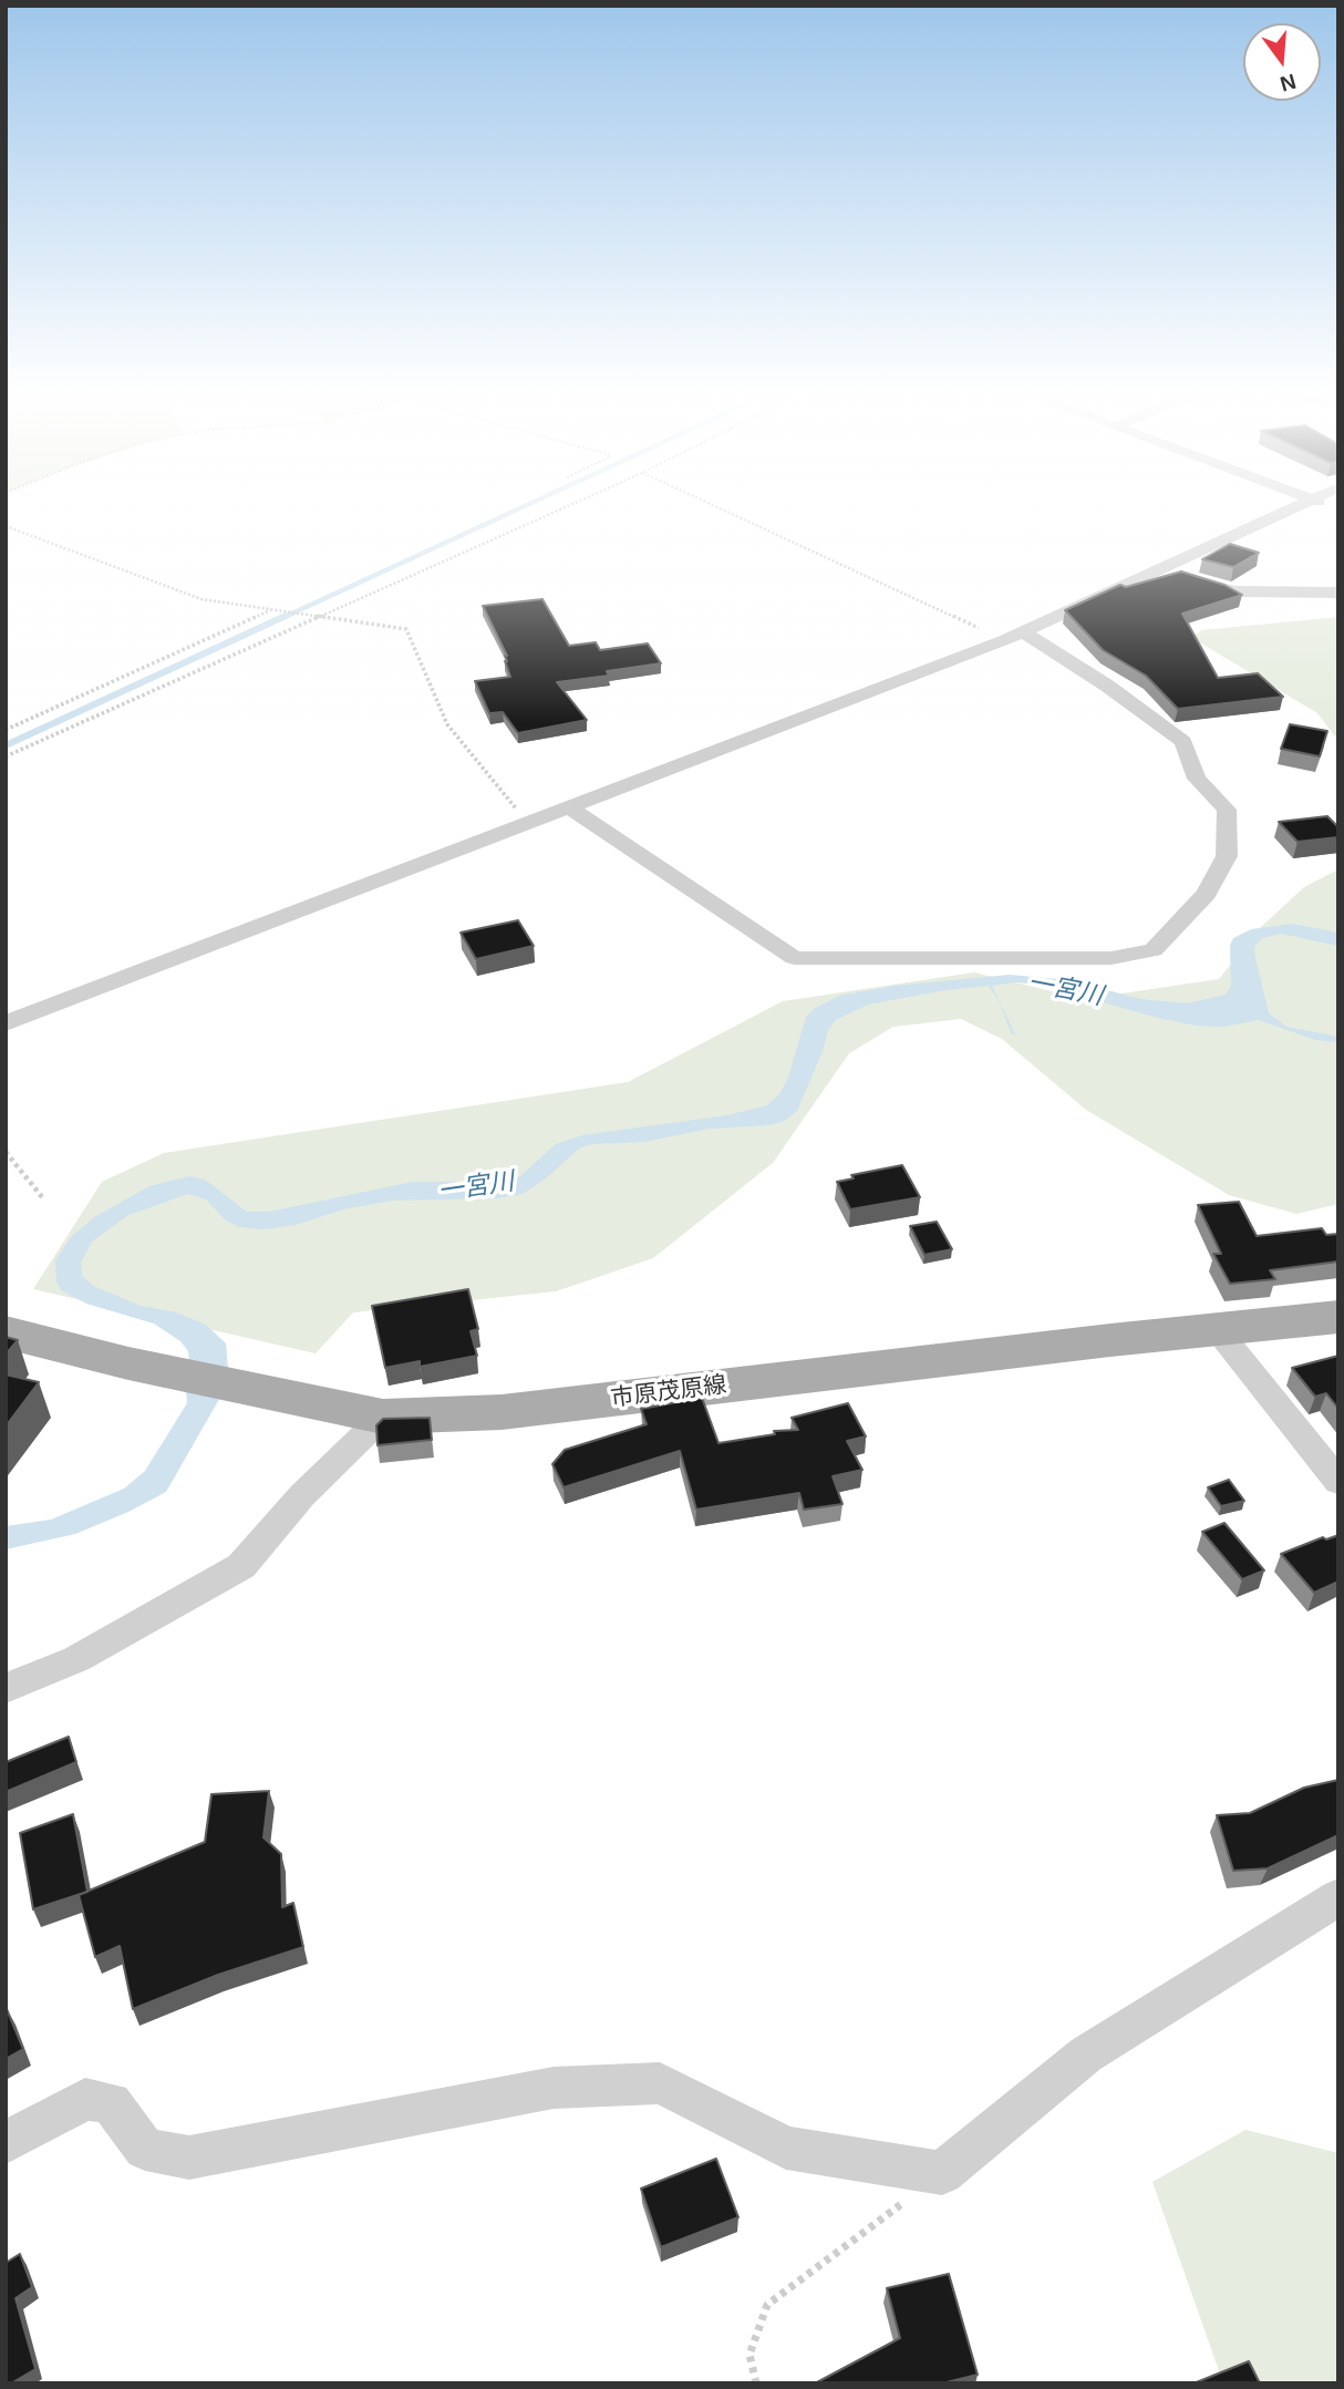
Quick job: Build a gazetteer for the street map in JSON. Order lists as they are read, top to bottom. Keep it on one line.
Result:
{"streets":{"main road":["市原茂原線"]},"water":["一宮川"],"north":"bottom"}
